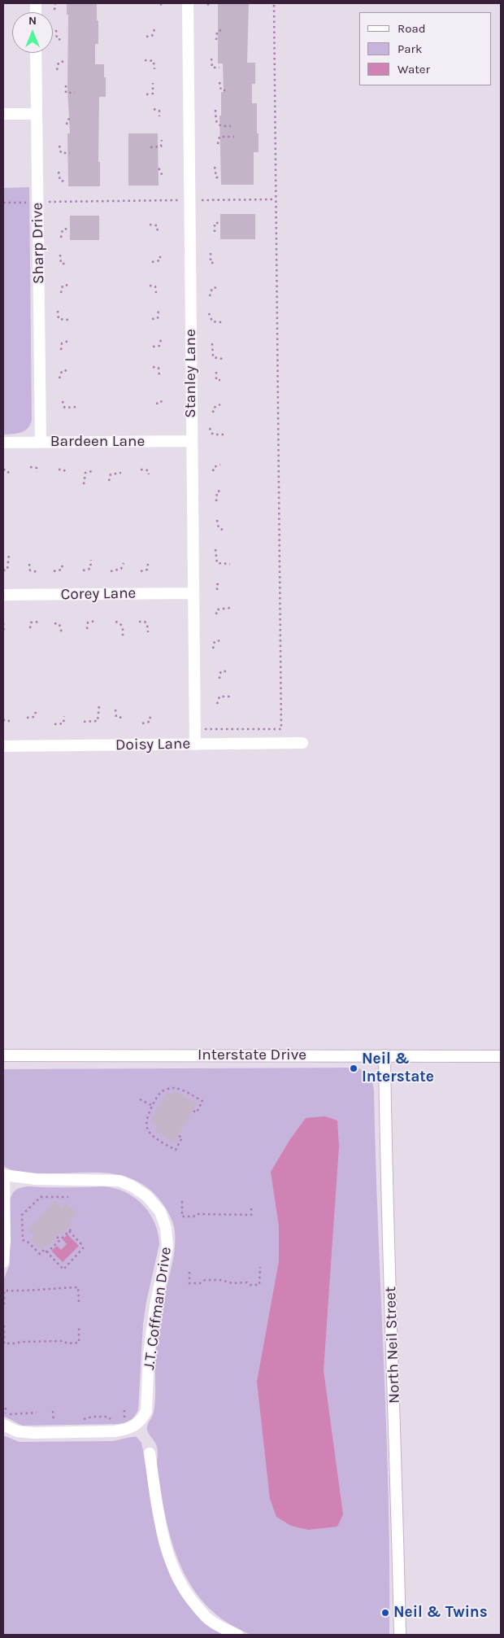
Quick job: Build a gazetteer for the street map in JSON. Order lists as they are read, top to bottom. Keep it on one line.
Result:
{"streets":{"street":["Sharp Drive","Stanley Lane","Bardeen Lane","Corey Lane","Doisy Lane","Interstate Drive","J.T. Coffman Drive","North Neil Street"]},"crossings":[["Sharp Drive","Bardeen Lane"],["Stanley Lane","Bardeen Lane"],["Stanley Lane","Corey Lane"],["Stanley Lane","Doisy Lane"],["Interstate Drive","North Neil Street"]],"places":["Neil & Interstate","Neil & Twins"],"legend":["Road","Park","Water"],"north":"top"}
